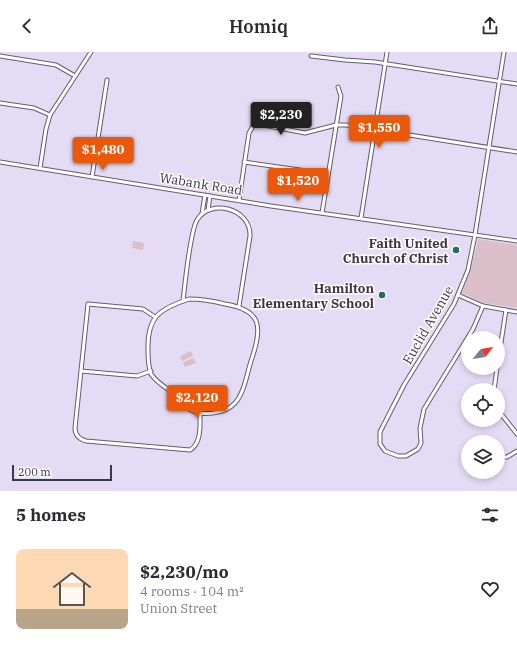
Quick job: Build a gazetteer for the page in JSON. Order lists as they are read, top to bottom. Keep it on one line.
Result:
{"streets":{"street":["Wabank Road","Euclid Avenue"]},"crossings":[["Wabank Road","Euclid Avenue"]],"places":["Faith United Church of Christ","Hamilton Elementary School"],"scale_bar":"200 m","north":"top right","page":{"header":"Homiq","price":["$2,230","$1,550","$1,480","$1,520","$2,120"],"scale":"200 m","heading":"5 homes","list":[{"name":"$2,230/mo","note":"4 rooms · 104 m² · Union Street"}]}}
